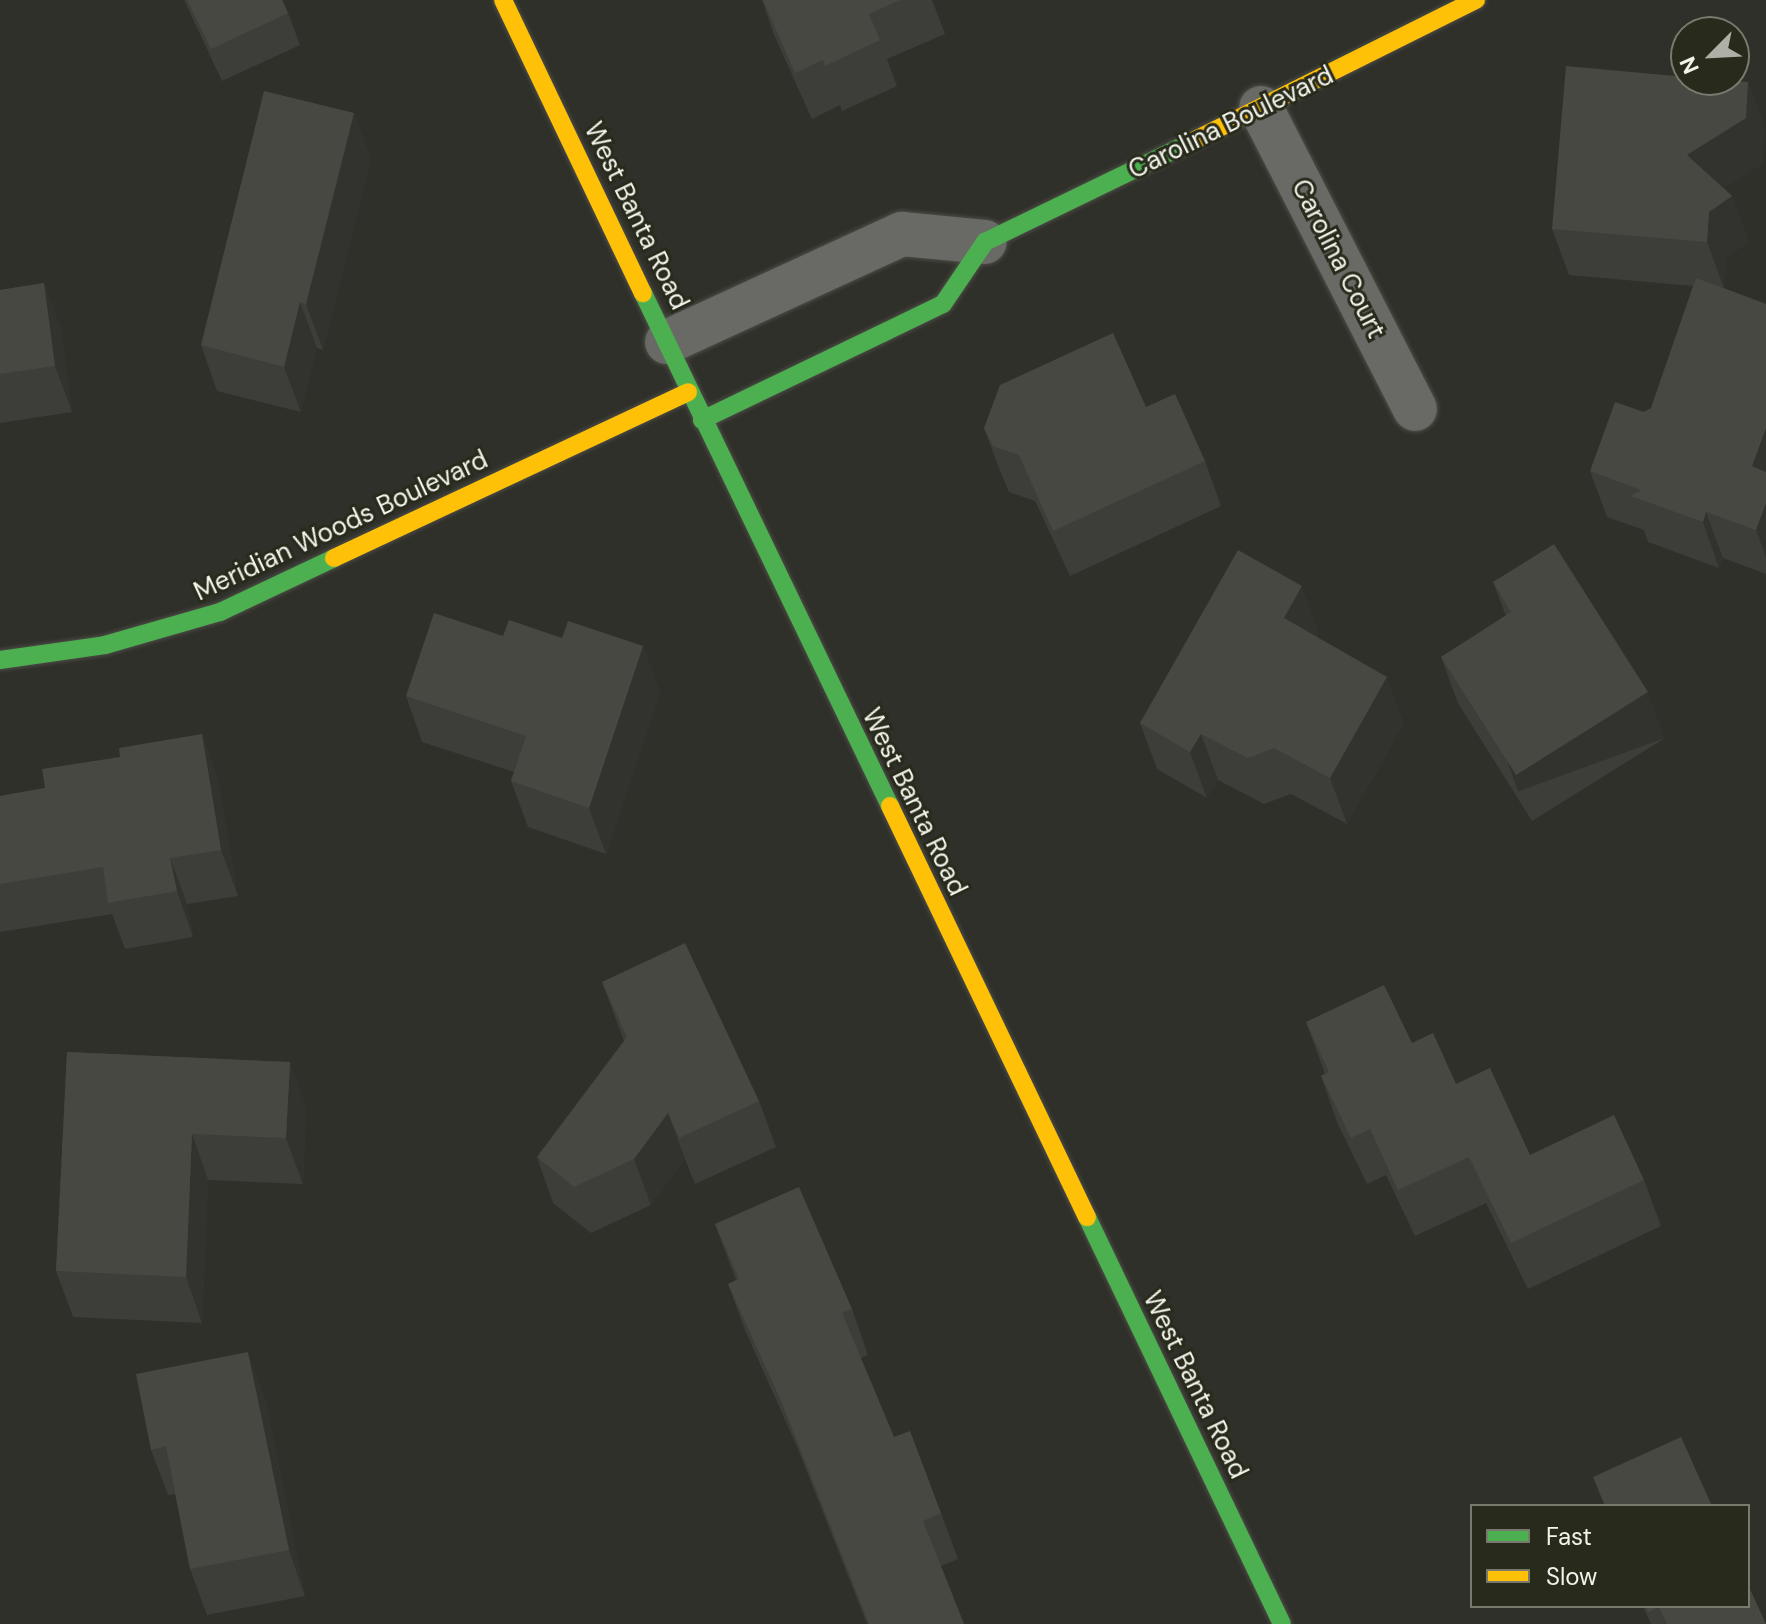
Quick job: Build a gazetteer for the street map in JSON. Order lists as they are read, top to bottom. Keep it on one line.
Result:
{"streets":{"street":["Carolina Boulevard","West Banta Road","Carolina Court","Meridian Woods Boulevard"]},"crossings":[["Carolina Boulevard","West Banta Road"],["Carolina Boulevard","Carolina Court"],["West Banta Road","Meridian Woods Boulevard"]],"legend":["Fast","Slow"],"north":"bottom left"}
